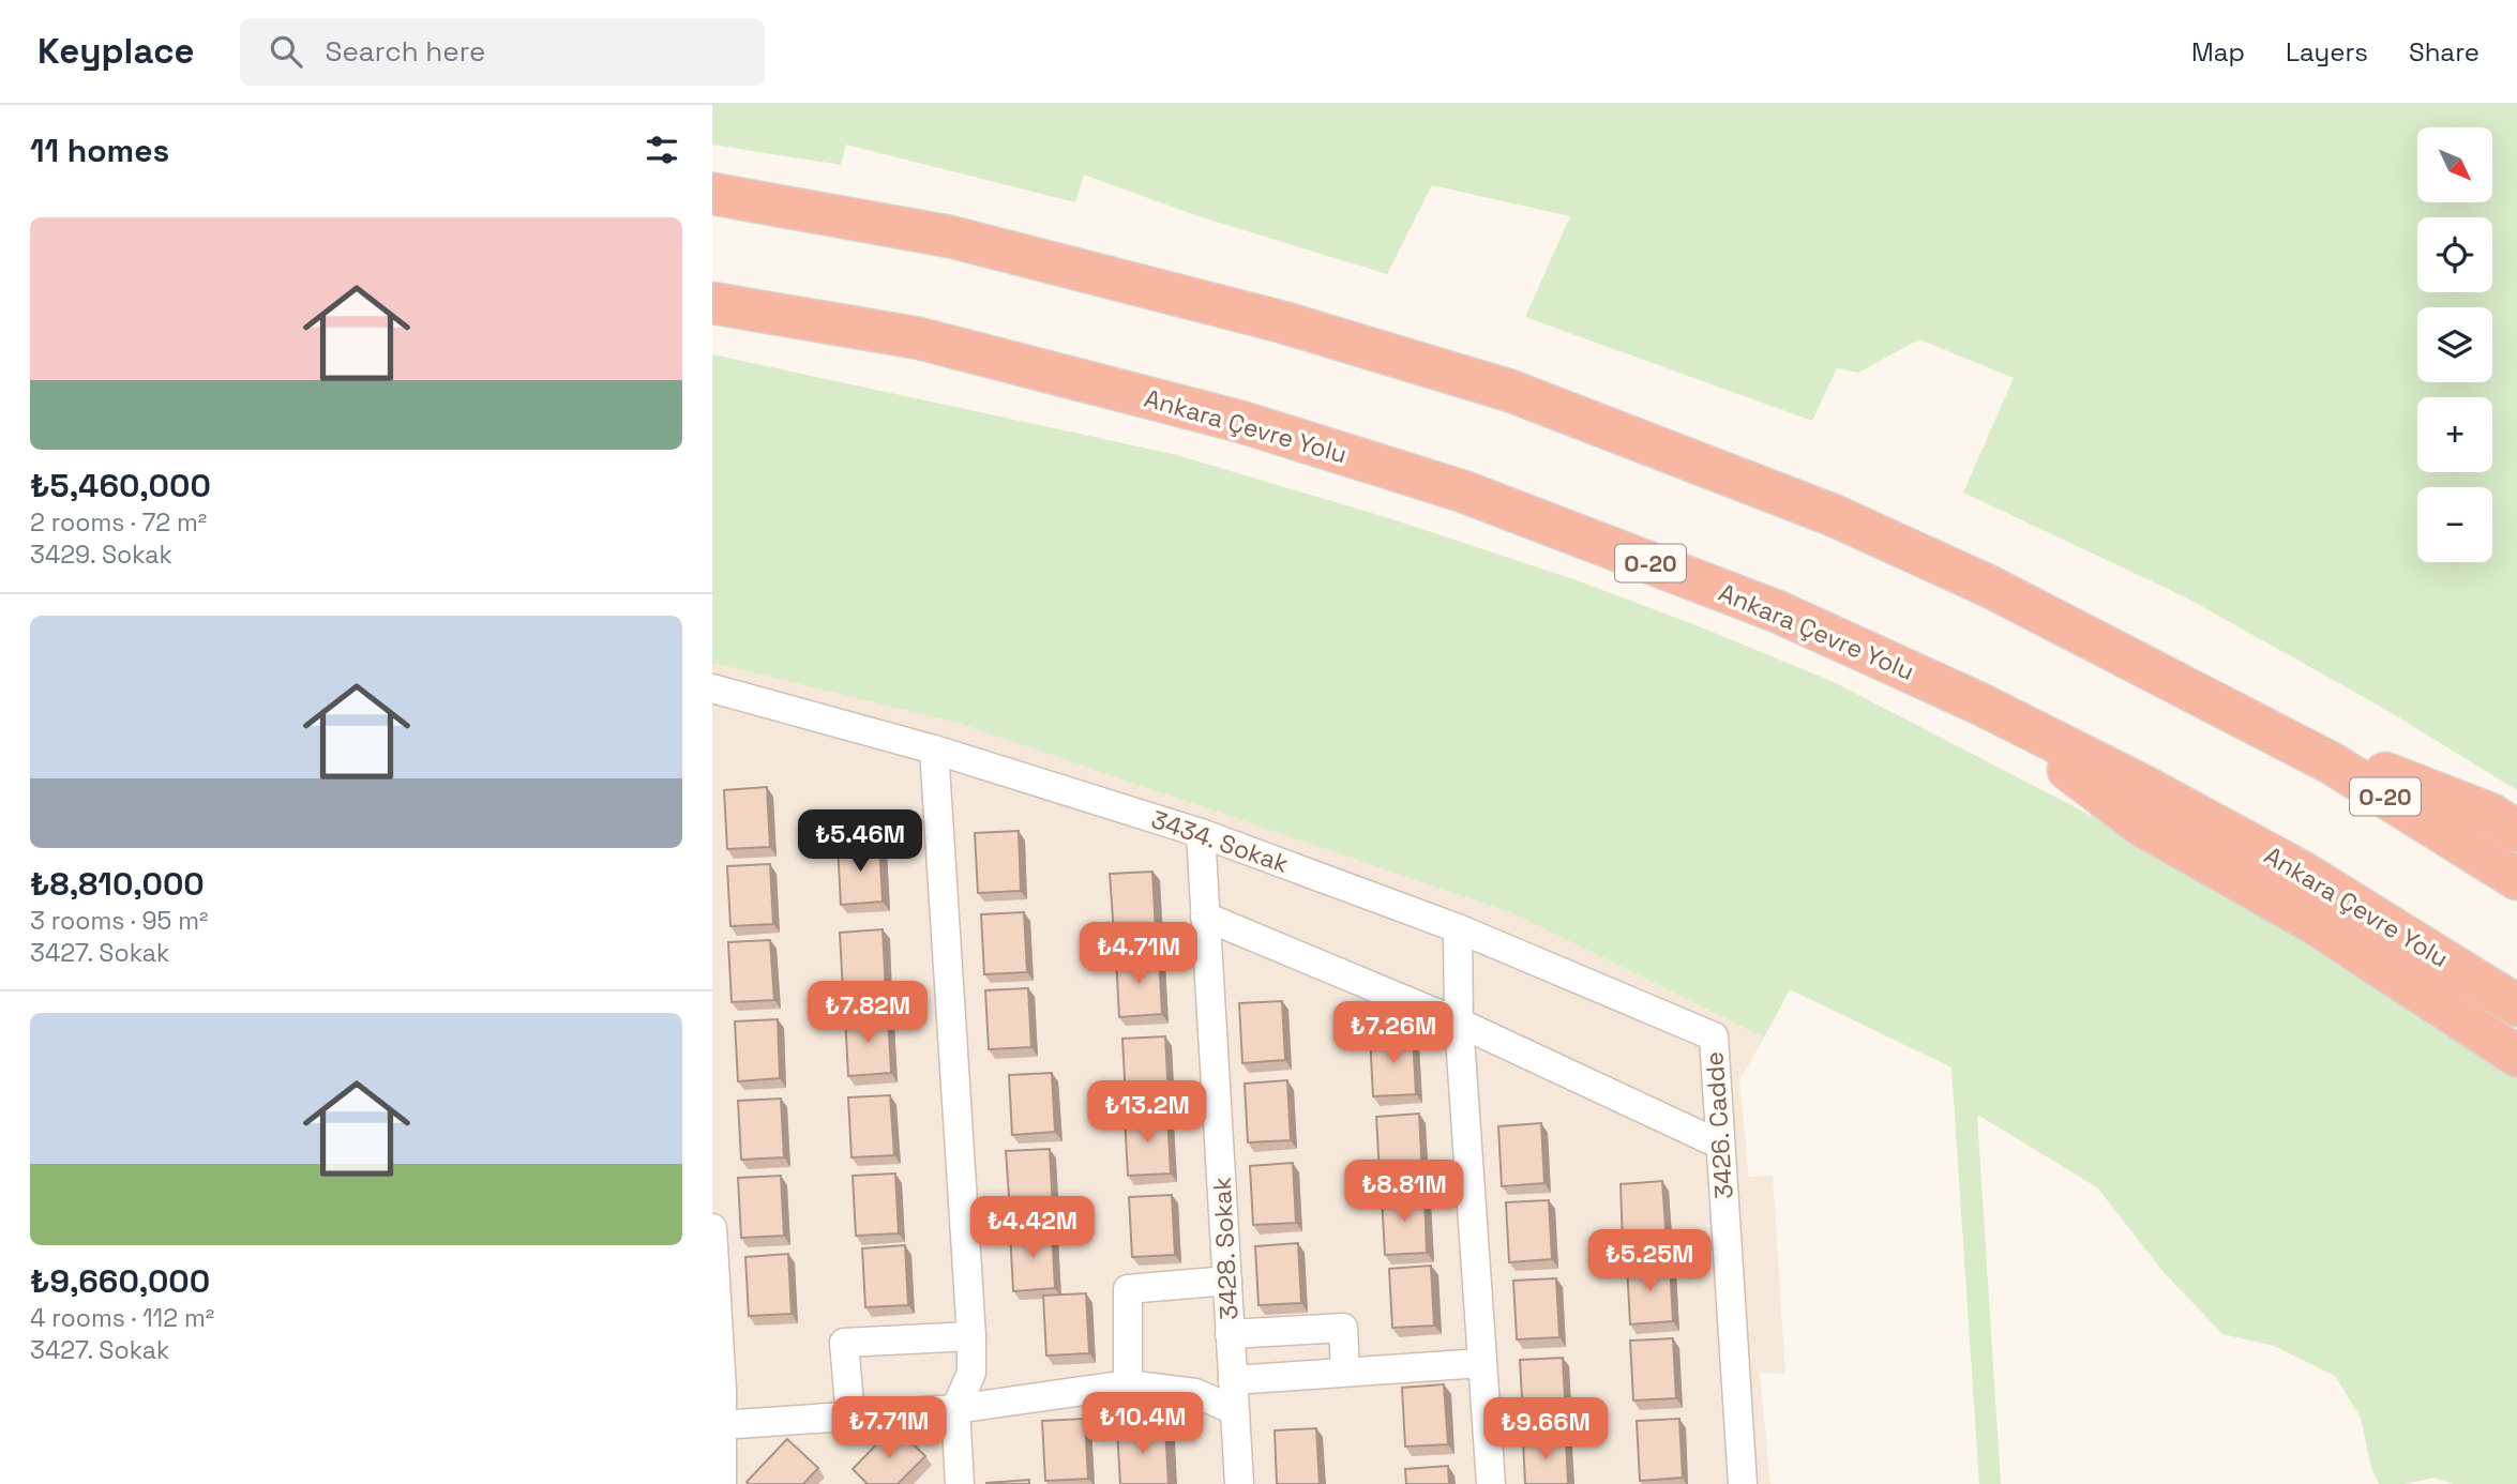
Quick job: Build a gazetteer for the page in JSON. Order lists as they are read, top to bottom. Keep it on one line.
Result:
{"streets":{"highway":["Ankara Çevre Yolu","O-20"],"street":["3434. Sokak","3426. Cadde","3428. Sokak"]},"crossings":[["3434. Sokak","3426. Cadde"],["3434. Sokak","3428. Sokak"]],"north":"bottom right","page":{"header":"Keyplace","search":"Search here","nav":["Map","Layers","Share"],"heading":"11 homes","map_buttons":["+","−"],"list":[{"name":"₺5,460,000","note":"2 rooms · 72 m² · 3429. Sokak"},{"name":"₺8,810,000","note":"3 rooms · 95 m² · 3427. Sokak"},{"name":"₺9,660,000","note":"4 rooms · 112 m² · 3427. Sokak"}],"price":["₺5.46M","₺4.71M","₺7.82M","₺7.26M","₺13.2M","₺8.81M","₺4.42M","₺5.25M","₺10.4M","₺7.71M","₺9.66M"]}}
